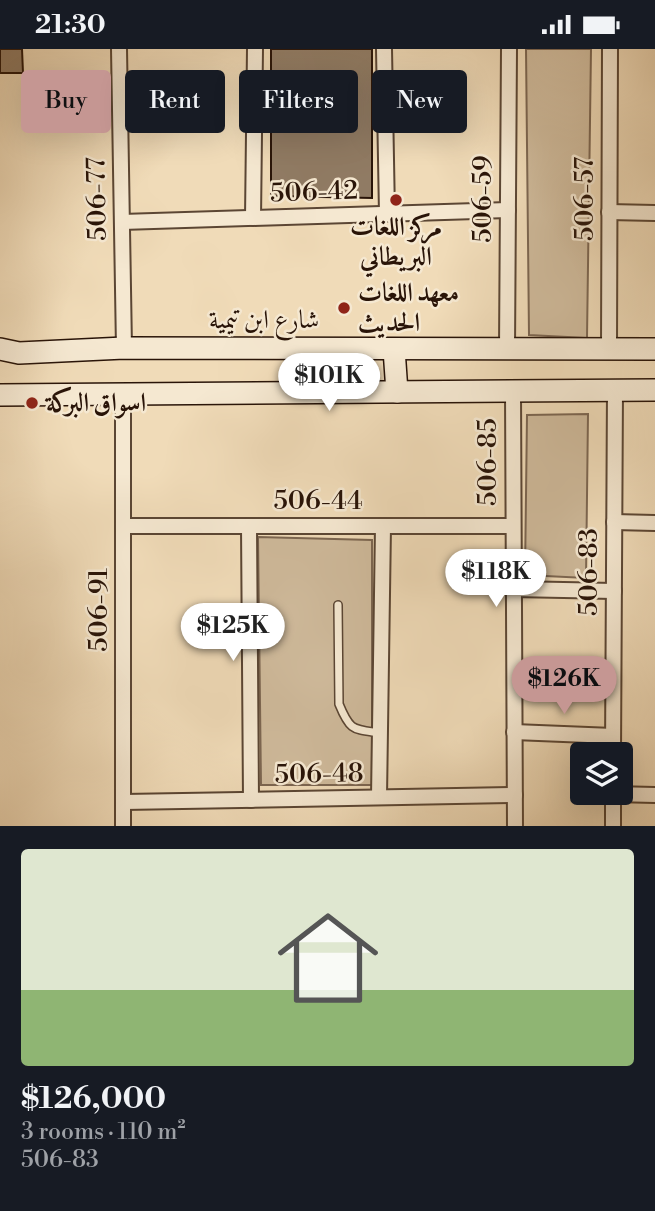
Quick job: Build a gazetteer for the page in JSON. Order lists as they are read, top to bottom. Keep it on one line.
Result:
{"streets":{"street":["506-42","506-77","506-59","506-57","شارع ابن تيمية","506-85","506-44","506-83","506-91","506-48"]},"crossings":[["506-42","506-77"],["506-42","506-59"],["506-77","شارع ابن تيمية"],["506-59","شارع ابن تيمية"],["506-57","شارع ابن تيمية"],["506-85","506-44"],["506-85","506-48"],["506-44","506-91"],["506-91","506-48"]],"places":["مركز اللغات البريطاني","معهد اللغات الحديث","اسواق البركة"],"page":{"status":"21:30","chip":["Buy","Rent","Filters","New"],"price":["$101K","$118K","$125K","$126K"],"list":[{"name":"$126,000","note":"3 rooms · 110 m² · 506-83"}]}}
